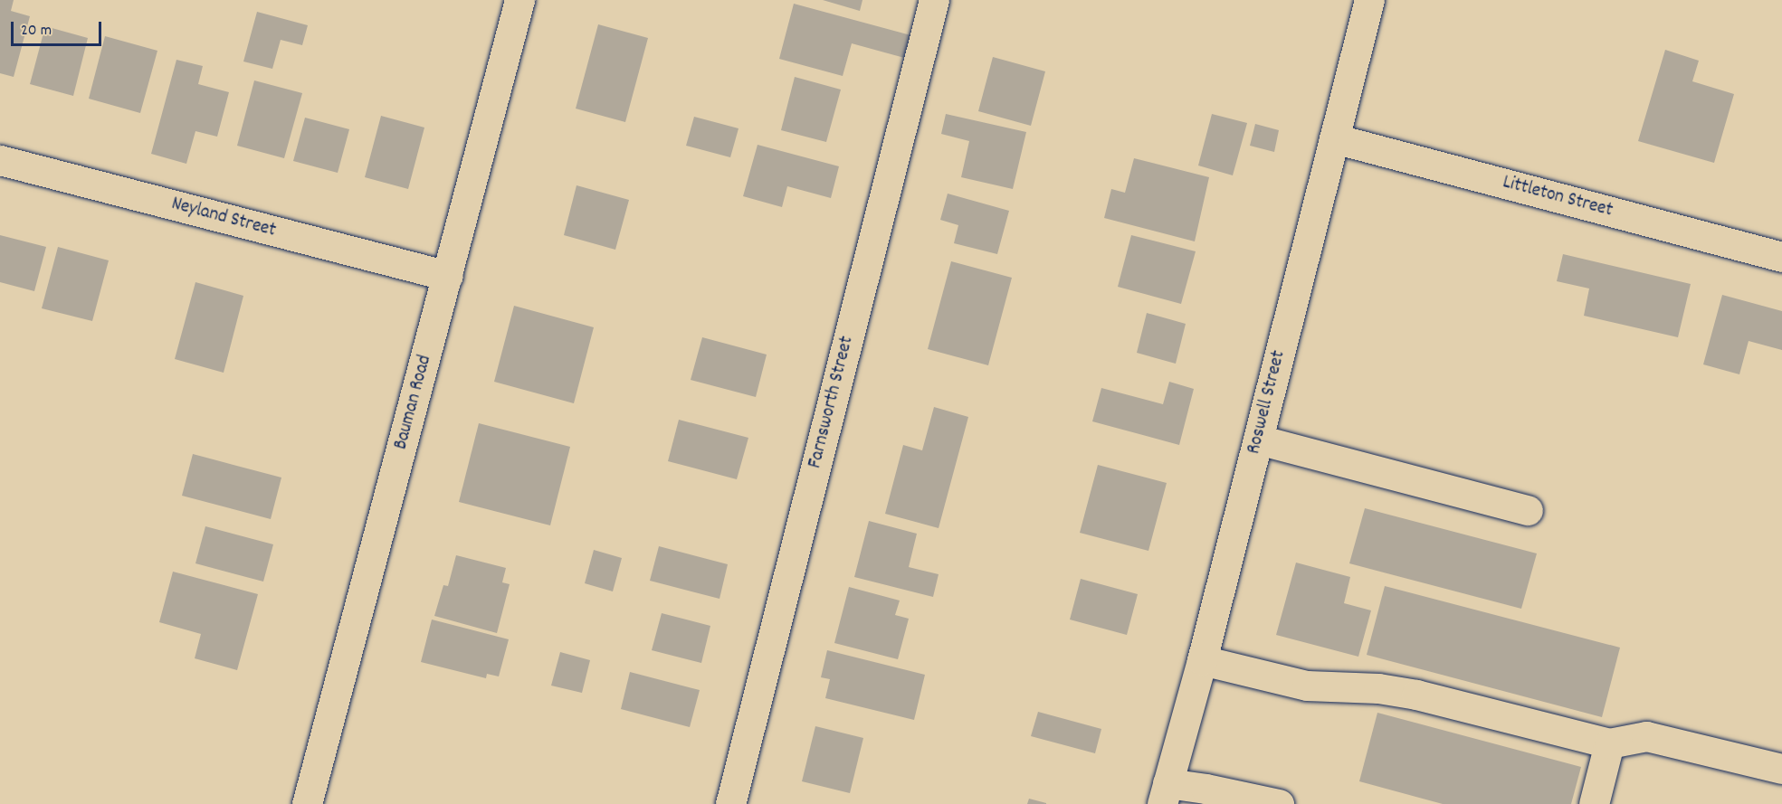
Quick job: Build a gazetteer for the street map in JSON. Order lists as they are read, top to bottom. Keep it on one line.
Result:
{"streets":{"street":["Littleton Street","Neyland Street","Bauman Road","Farnsworth Street","Roswell Street"]},"crossings":[["Littleton Street","Roswell Street"],["Neyland Street","Bauman Road"]],"scale_bar":"20 m"}
